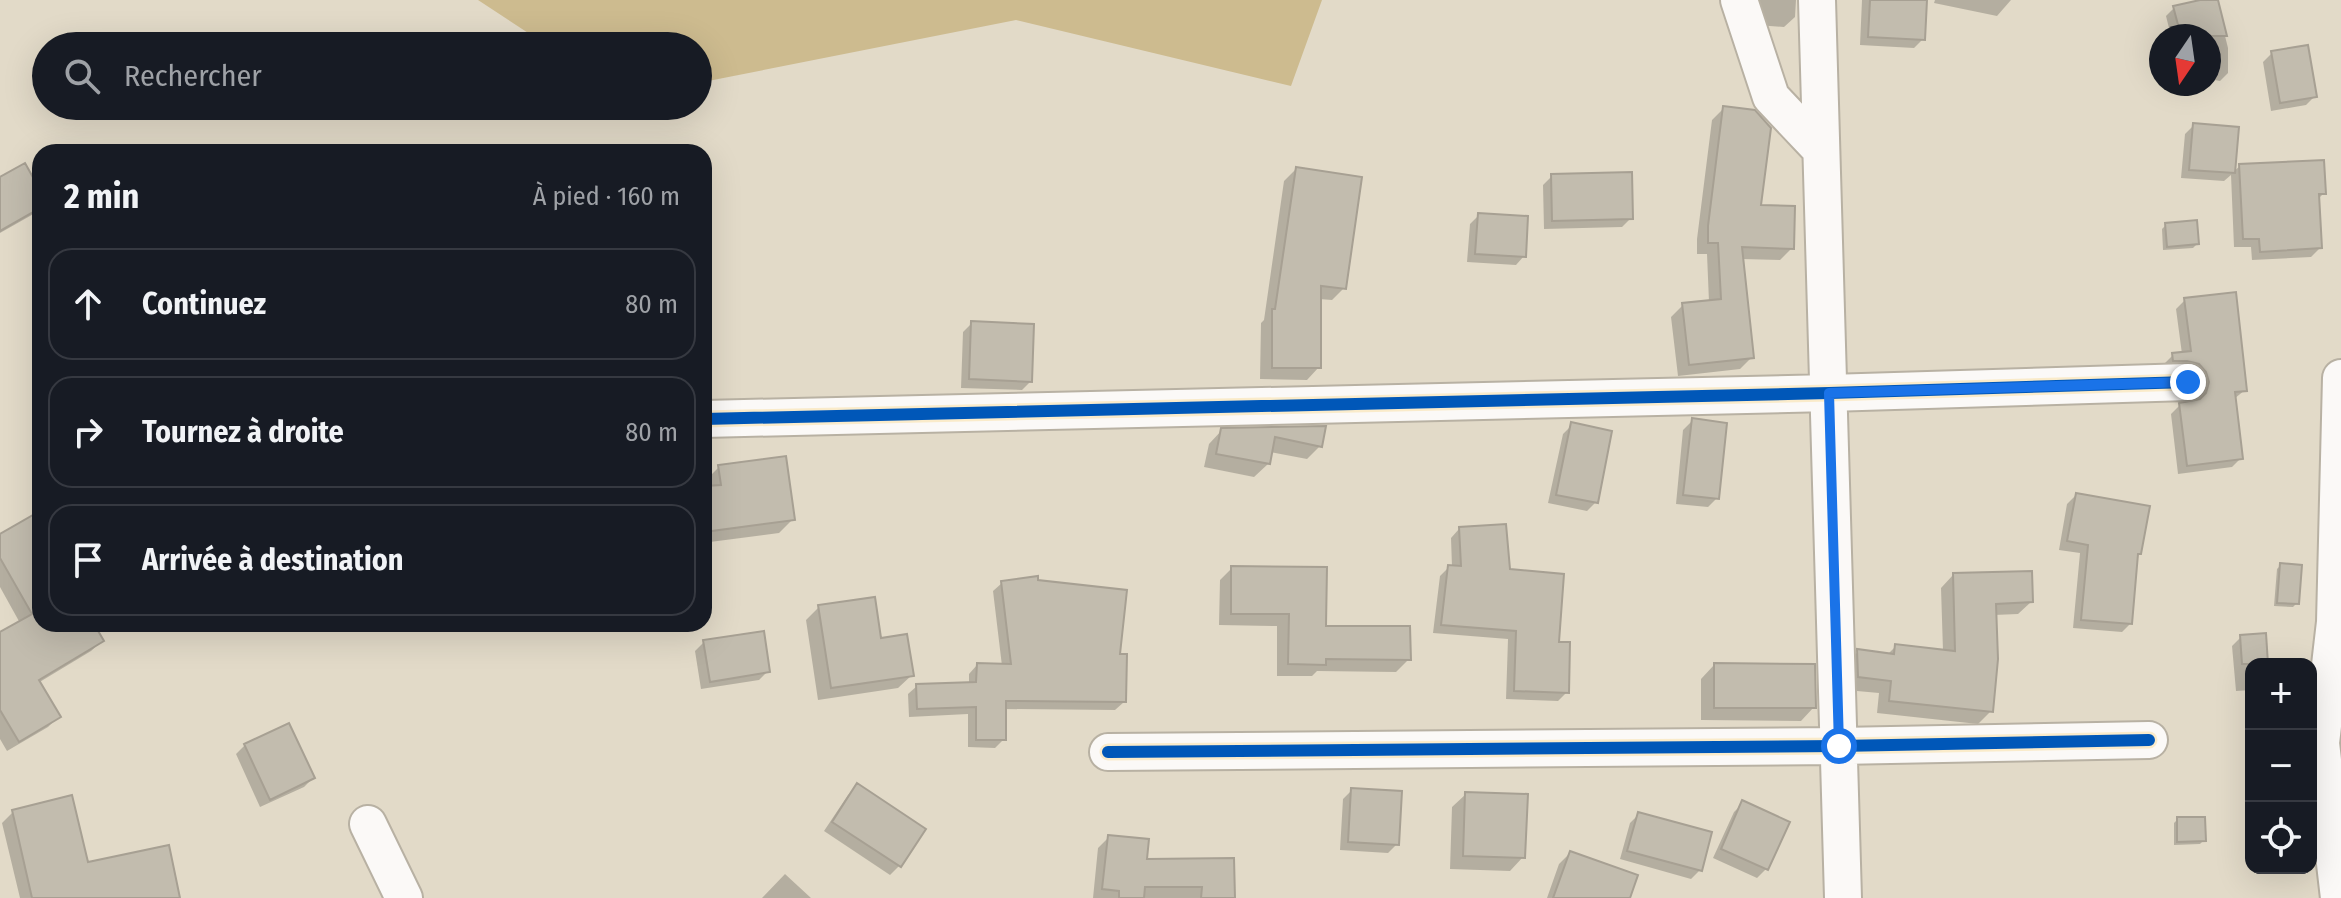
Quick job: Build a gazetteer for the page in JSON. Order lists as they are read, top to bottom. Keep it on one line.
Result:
{"north":"bottom","page":{"search":"Rechercher","heading":["2 min","À pied · 160 m"],"list":[["Continuez","80 m"],["Tournez à droite","80 m"],"Arrivée à destination"],"map_buttons":["+","−"]}}
